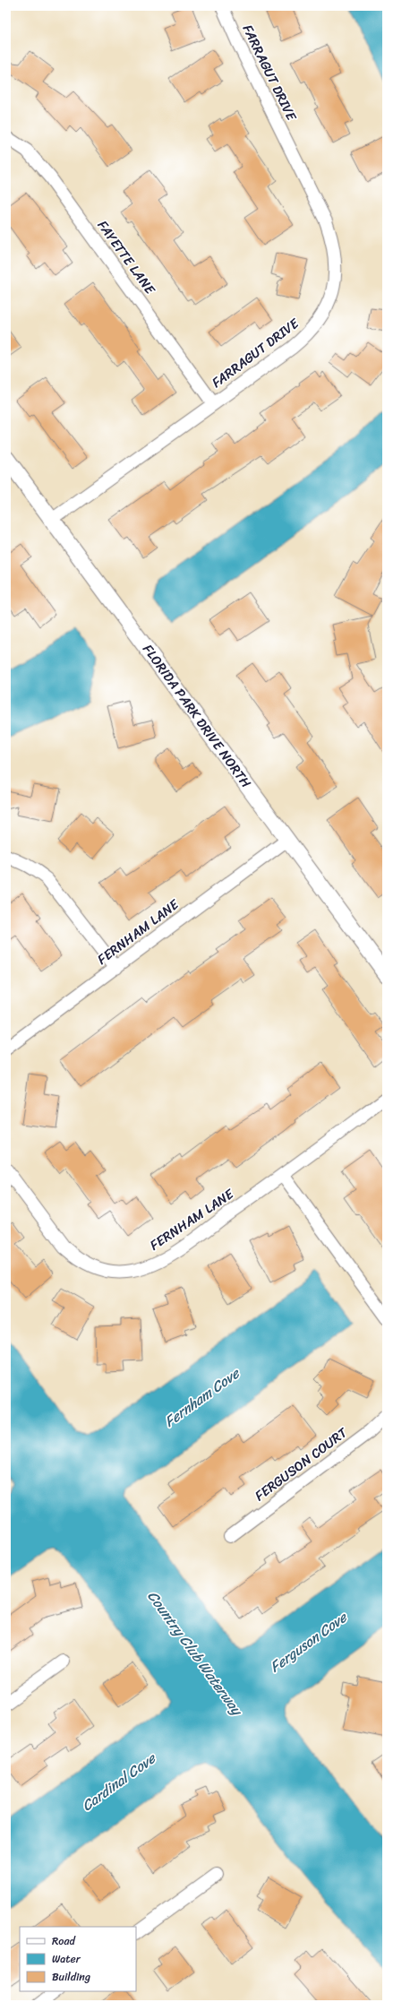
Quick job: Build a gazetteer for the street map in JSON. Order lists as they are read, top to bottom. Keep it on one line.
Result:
{"streets":{"street":["FARRAGUT DRIVE","FAYETTE LANE","FLORIDA PARK DRIVE NORTH","FERNHAM LANE","FERGUSON COURT"]},"crossings":[["FARRAGUT DRIVE","FAYETTE LANE"],["FARRAGUT DRIVE","FLORIDA PARK DRIVE NORTH"],["FLORIDA PARK DRIVE NORTH","FERNHAM LANE"]],"water":["Fernham Cove","Ferguson Cove","Country Club Waterway","Cardinal Cove"],"legend":["Road","Water","Building"]}
